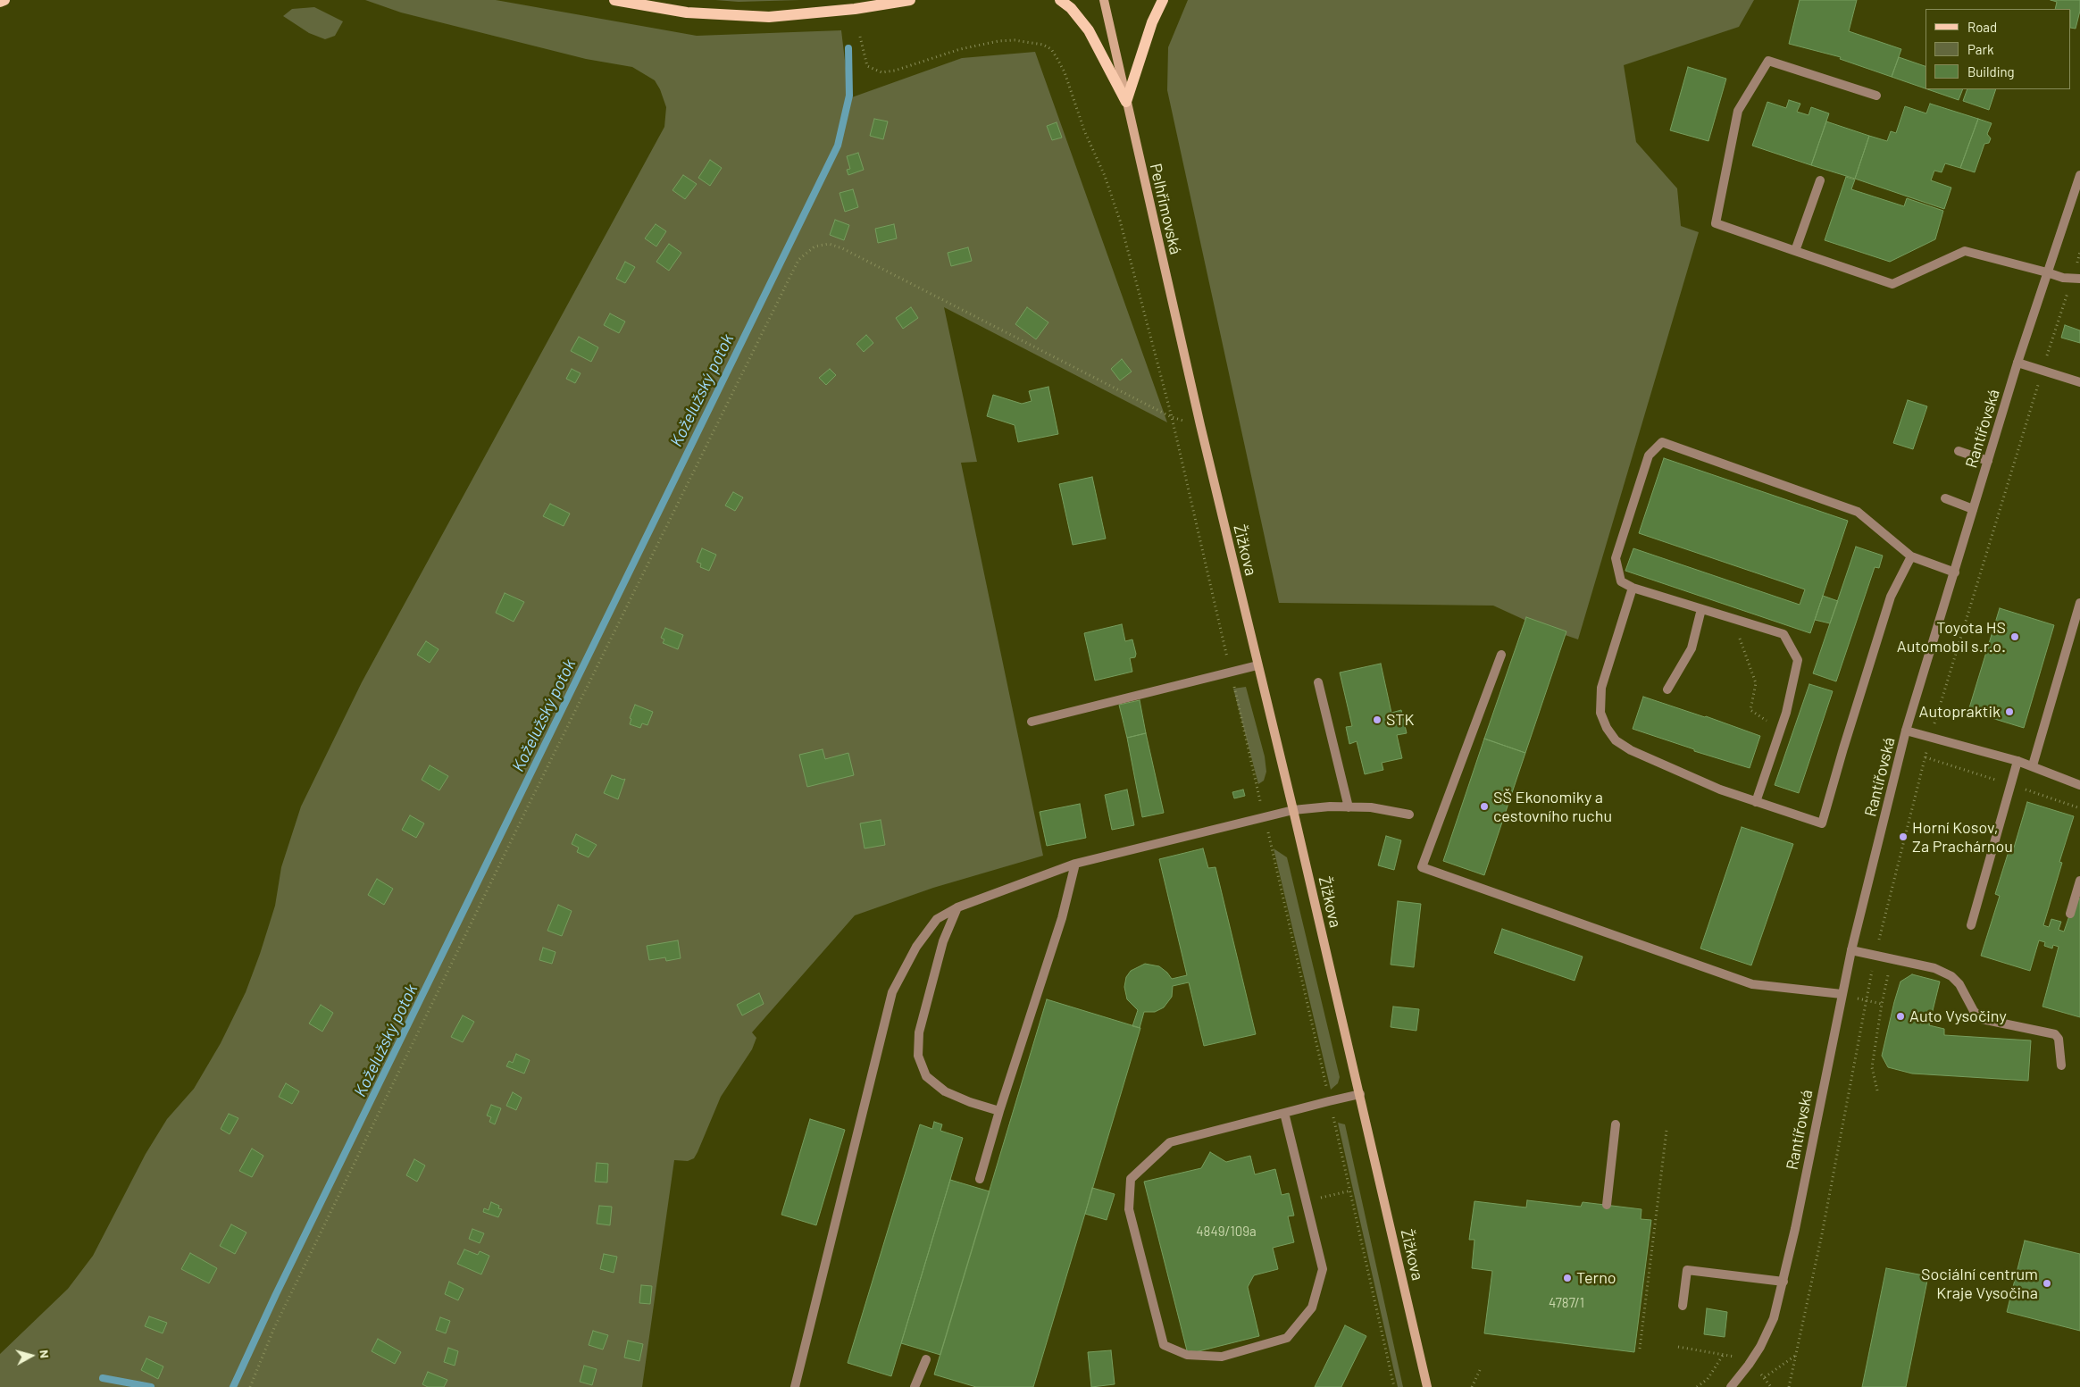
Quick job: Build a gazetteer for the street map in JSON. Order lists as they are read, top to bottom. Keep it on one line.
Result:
{"streets":{"main road":["Pelhřimovská","Žižkova"],"street":["Rantířovská"]},"crossings":[["Pelhřimovská","Žižkova"]],"water":["Koželužský potok"],"places":["Toyota HS Automobil s.r.o.","Autopraktik","STK","SŠ Ekonomiky a cestovního ruchu","Horní Kosov, Za Prachárnou","Auto Vysočiny","Terno","Sociální centrum Kraje Vysočina"],"house_numbers":["4849/109a","4787/1"],"legend":["Road","Park","Building"],"north":"right"}
